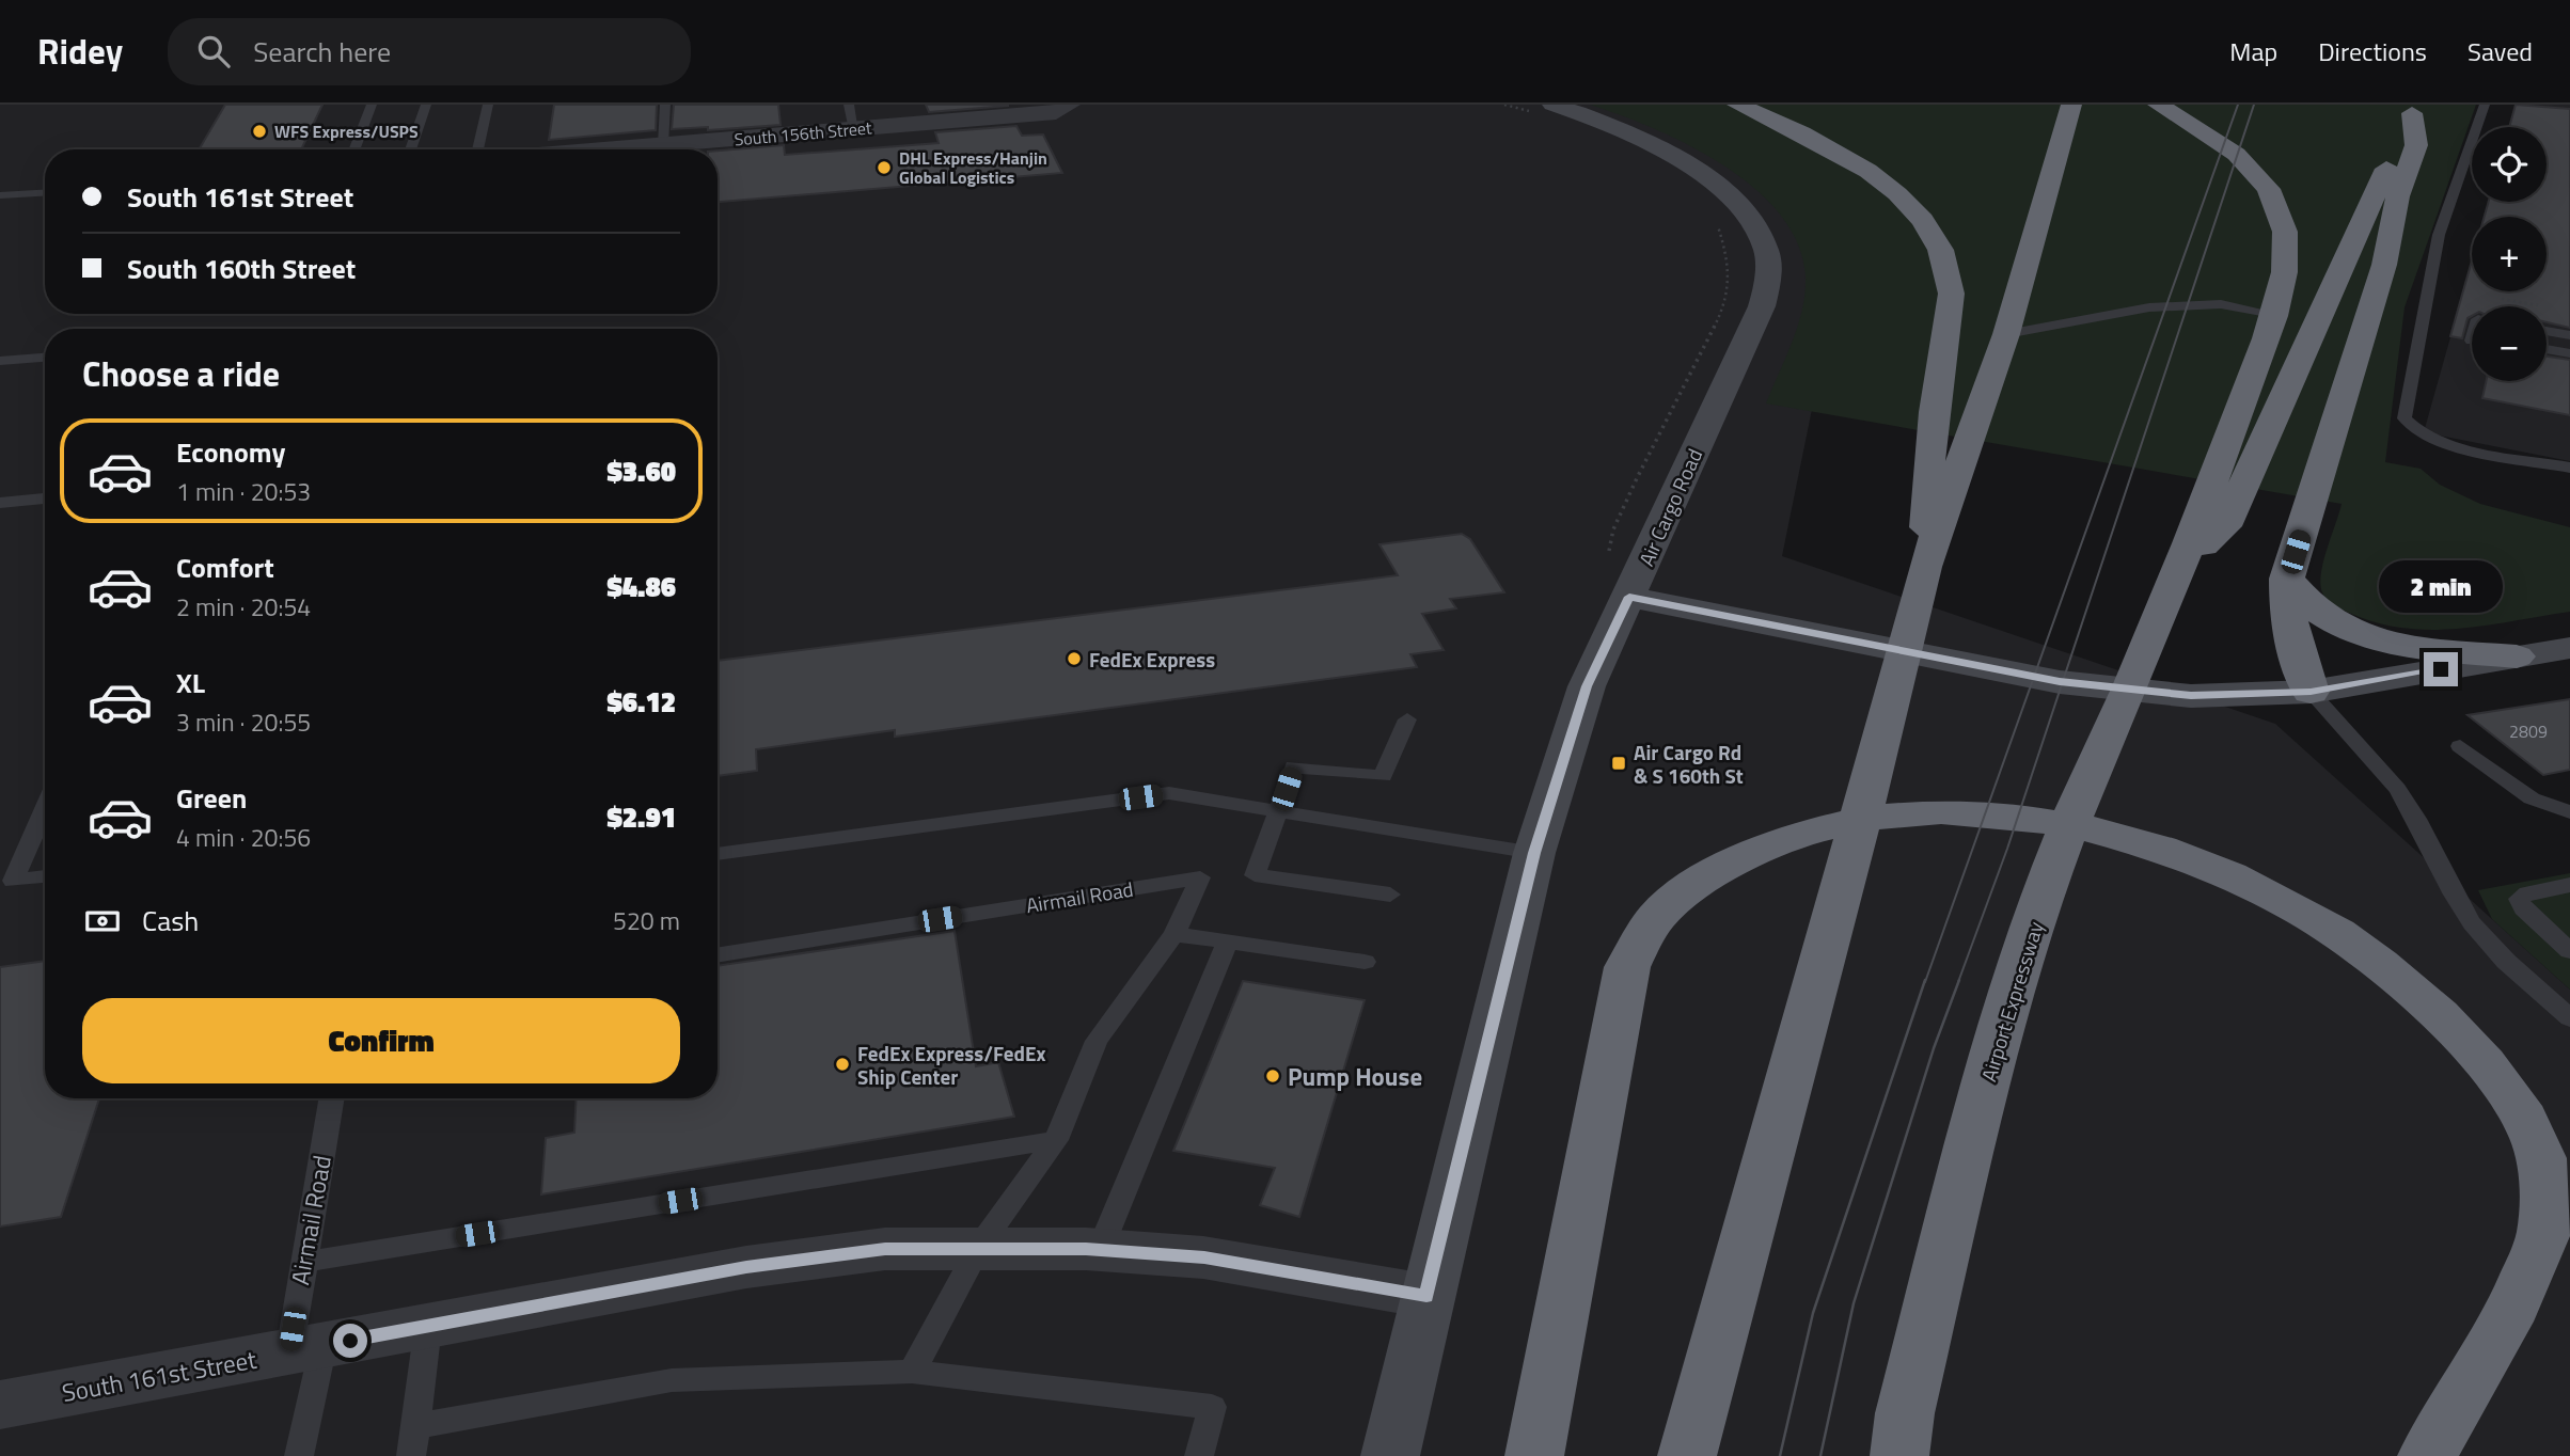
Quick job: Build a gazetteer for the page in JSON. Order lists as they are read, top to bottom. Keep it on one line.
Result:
{"streets":{"highway":["Airport Expressway"],"street":["South 156th Street","Air Cargo Road","South 161st Street"],"lane":["Airmail Road"]},"crossings":[["Air Cargo Road","South 161st Street"],["Airmail Road","South 161st Street"]],"places":{"other":["WFS Express/USPS","DHL Express/Hanjin Global Logistics","FedEx Express","FedEx Express/FedEx Ship Center","Pump House"],"transit":["Air Cargo Rd & S 160th St"]},"house_numbers":["2809"],"page":{"header":"Ridey","search":"Search here","nav":["Map","Directions","Saved"],"map_buttons":["+","−"],"banner":["South 161st Street","South 160th Street"],"heading":"Choose a ride","list":[{"name":"Economy","note":"1 min · 20:53","value":"$3.60"},{"name":"Comfort","note":"2 min · 20:54","value":"$4.86"},{"name":"XL","note":"3 min · 20:55","value":"$6.12"},{"name":"Green","note":"4 min · 20:56","value":"$2.91"}],"bubble":"2 min","pay":["Cash","520 m"],"buttons":"Confirm"}}
